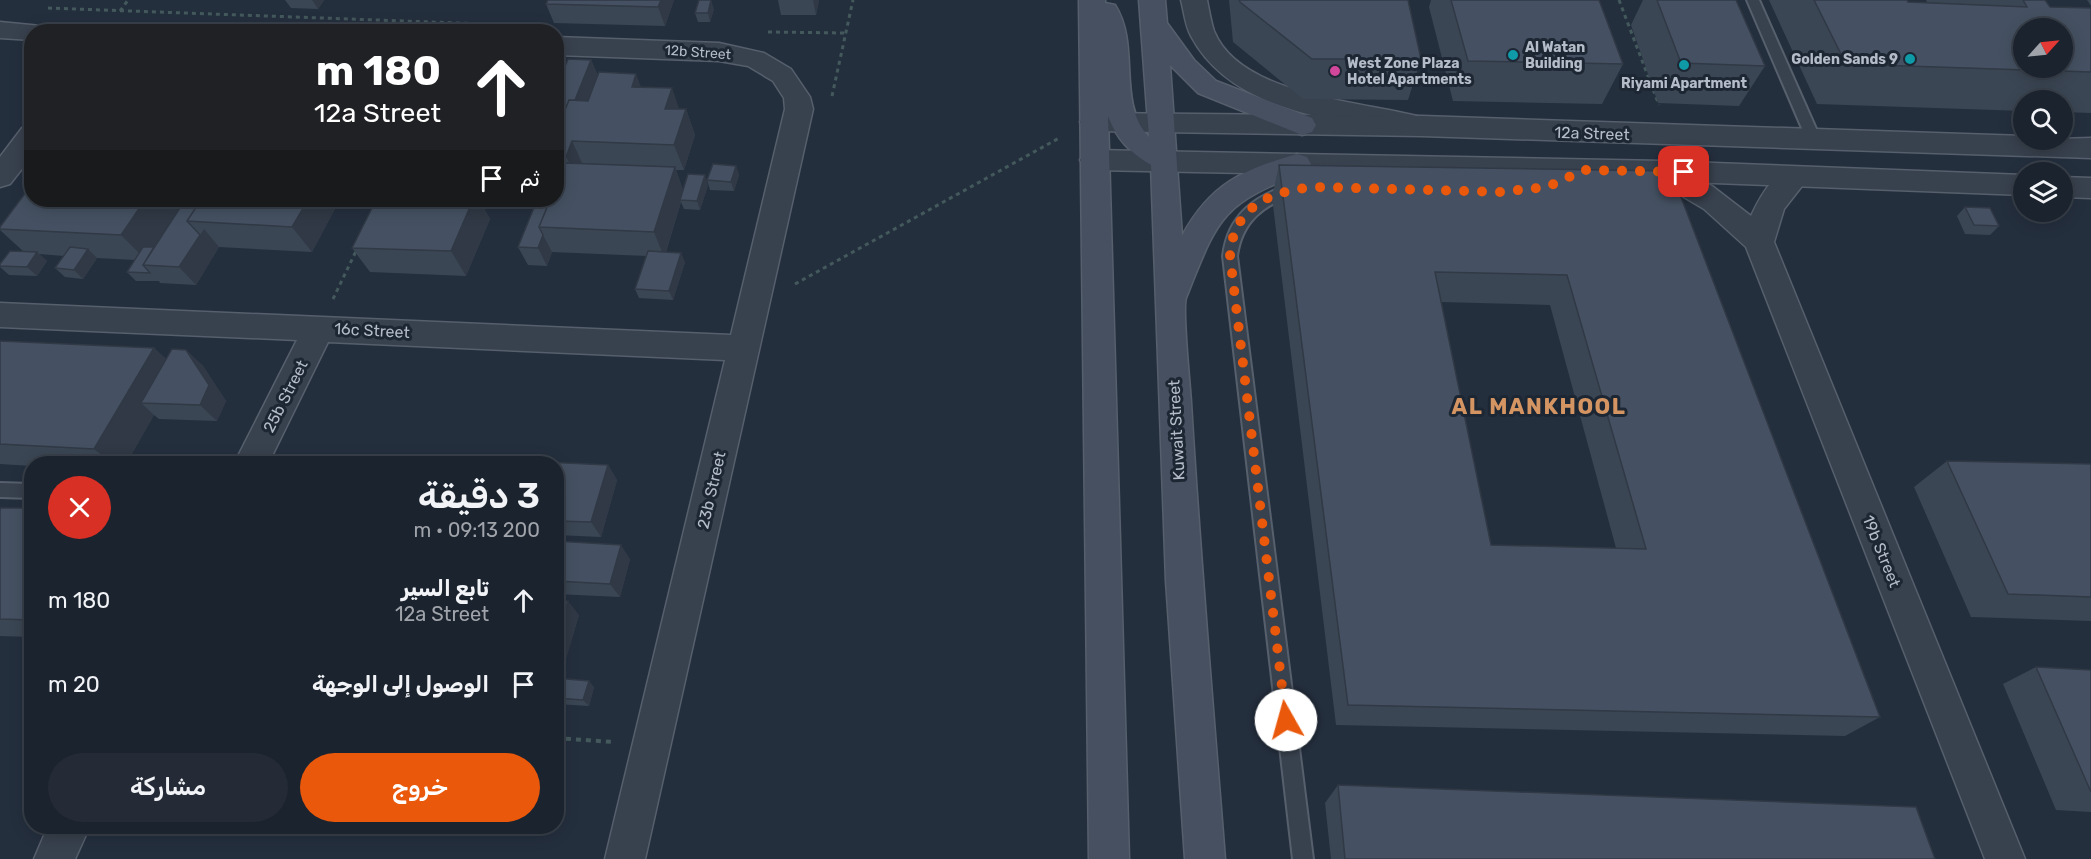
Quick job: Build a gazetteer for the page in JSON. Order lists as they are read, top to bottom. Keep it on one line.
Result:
{"streets":{"main road":["Kuwait Street"],"street":["12b Street","12a Street","16c Street","25b Street","23b Street","19b Street"]},"crossings":[["12b Street","23b Street"],["12a Street","Kuwait Street"],["16c Street","25b Street"],["16c Street","23b Street"]],"districts":["AL MANKHOOL"],"places":["Al Watan Building","Golden Sands 9","Riyami Apartment","West Zone Plaza Hotel Apartments"],"north":"top right","page":{"turn":["180 m","12a Street"],"then":"ثم","heading":["3 دقيقة","200 m · 09:13"],"list":[{"name":"تابع السير","note":"12a Street","value":"180 m"},{"name":"الوصول إلى الوجهة","value":"20 m"}],"buttons":["خروج","مشاركة"]}}
